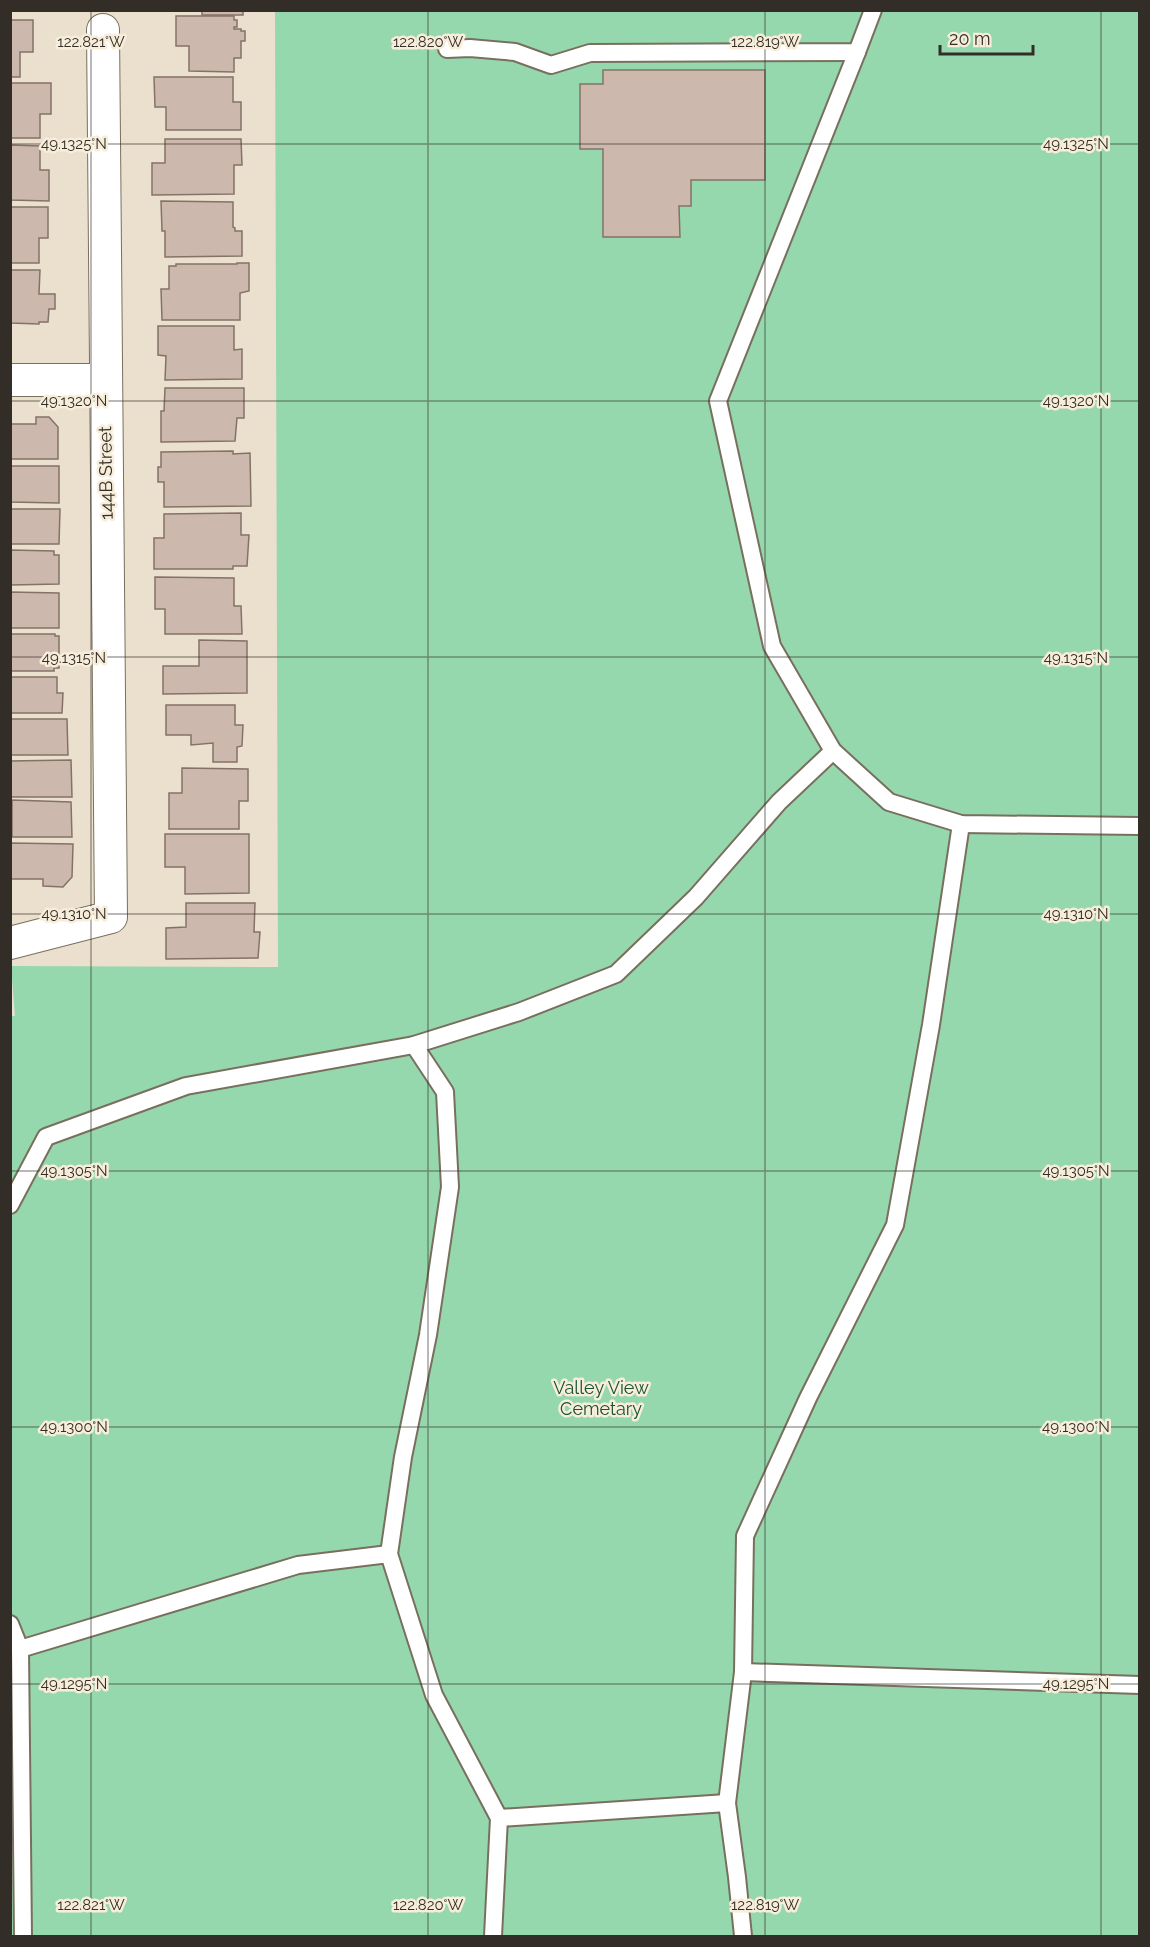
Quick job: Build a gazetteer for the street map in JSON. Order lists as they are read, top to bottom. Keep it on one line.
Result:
{"streets":{"street":["144B Street"]},"parks":["Valley View Cemetary"],"scale_bar":"20 m","coordinates":["122.821°W","122.820°W","122.819°W","49.1325°N","49.1320°N","49.1315°N","49.1310°N","49.1305°N","49.1300°N","49.1295°N"]}
